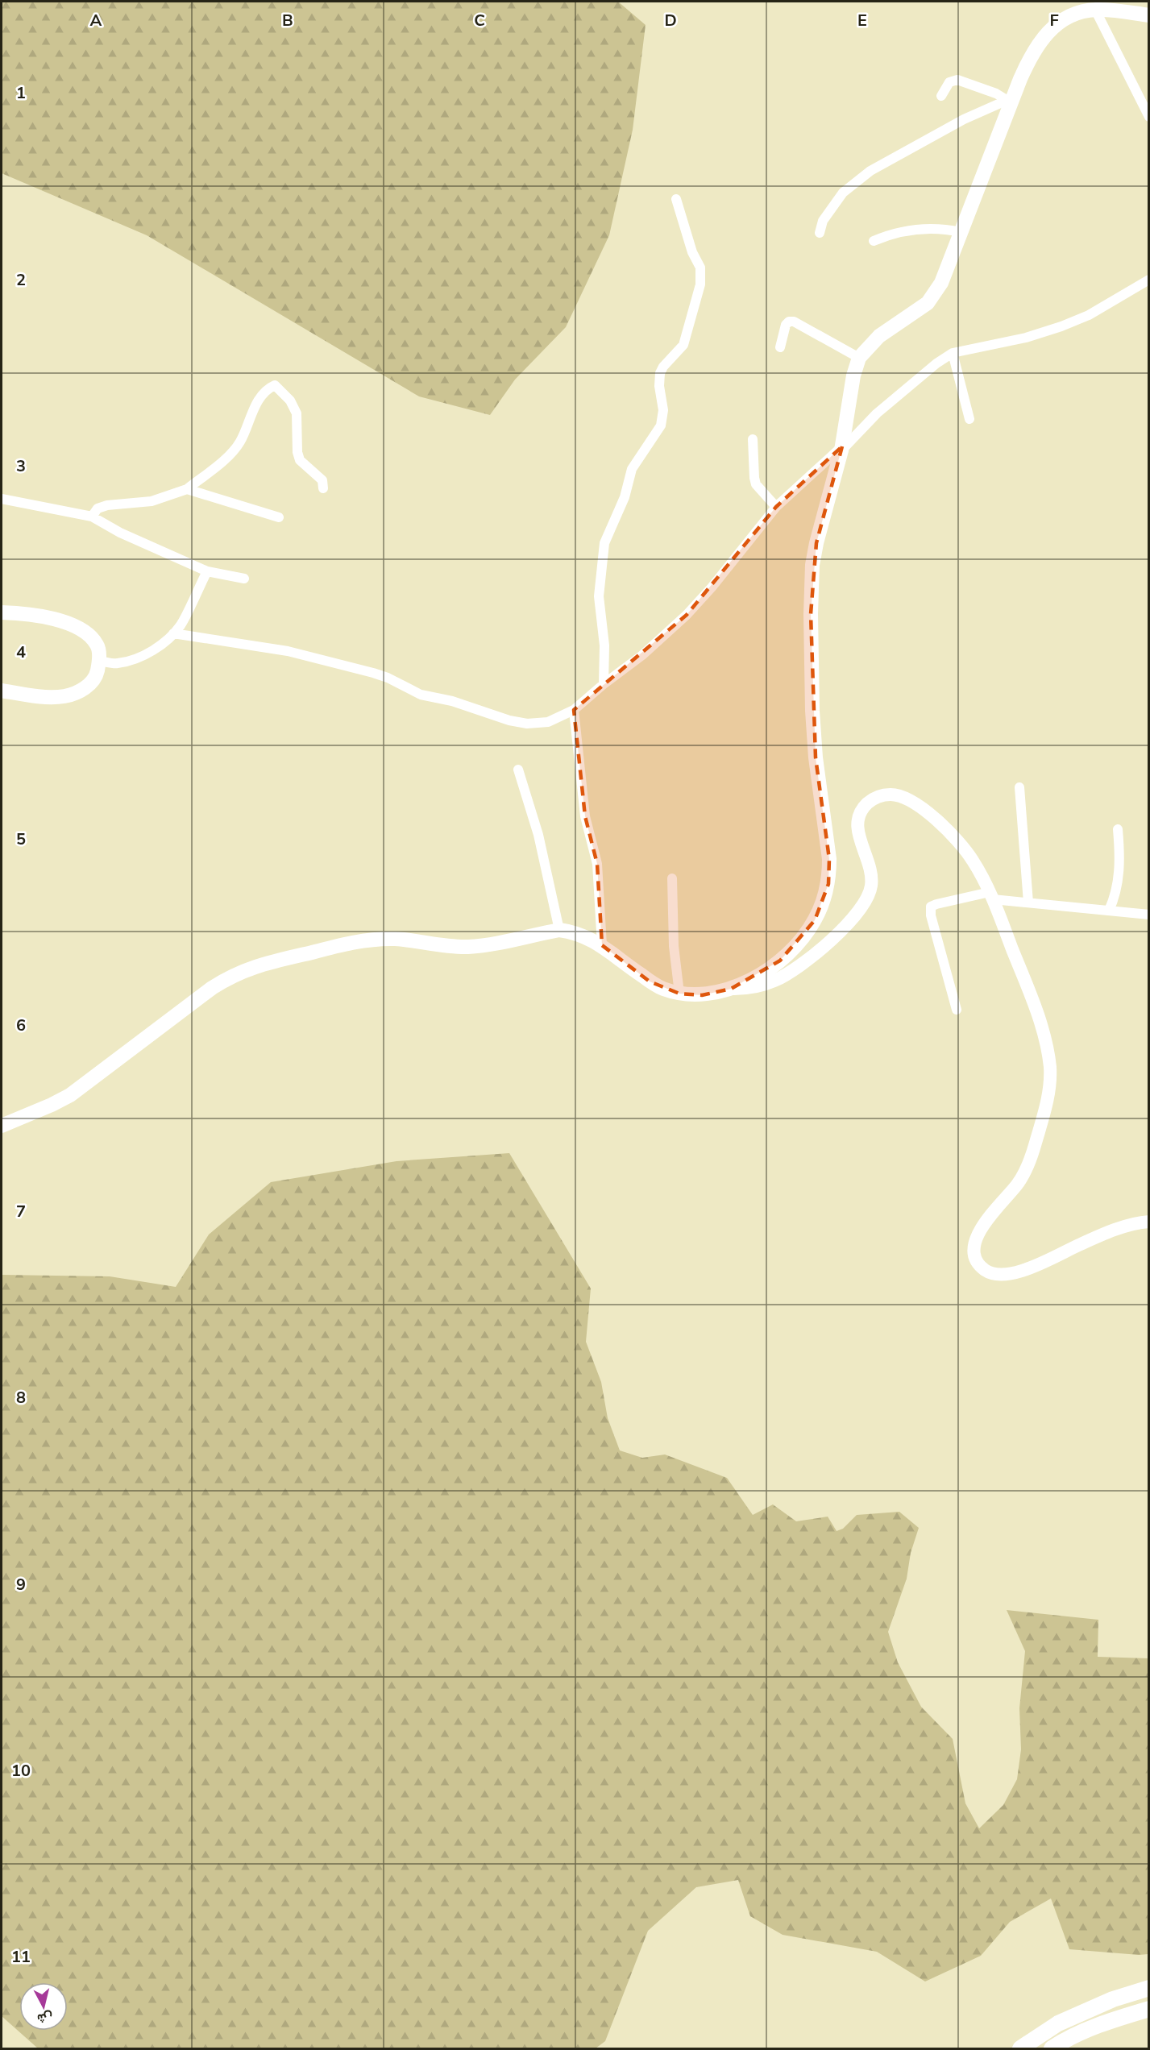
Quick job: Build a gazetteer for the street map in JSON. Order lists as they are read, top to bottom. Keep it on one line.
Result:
{"north":"bottom","grid":{"columns":["A","B","C","D","E","F"],"rows":["1","2","3","4","5","6","7","8","9","10","11"]}}
